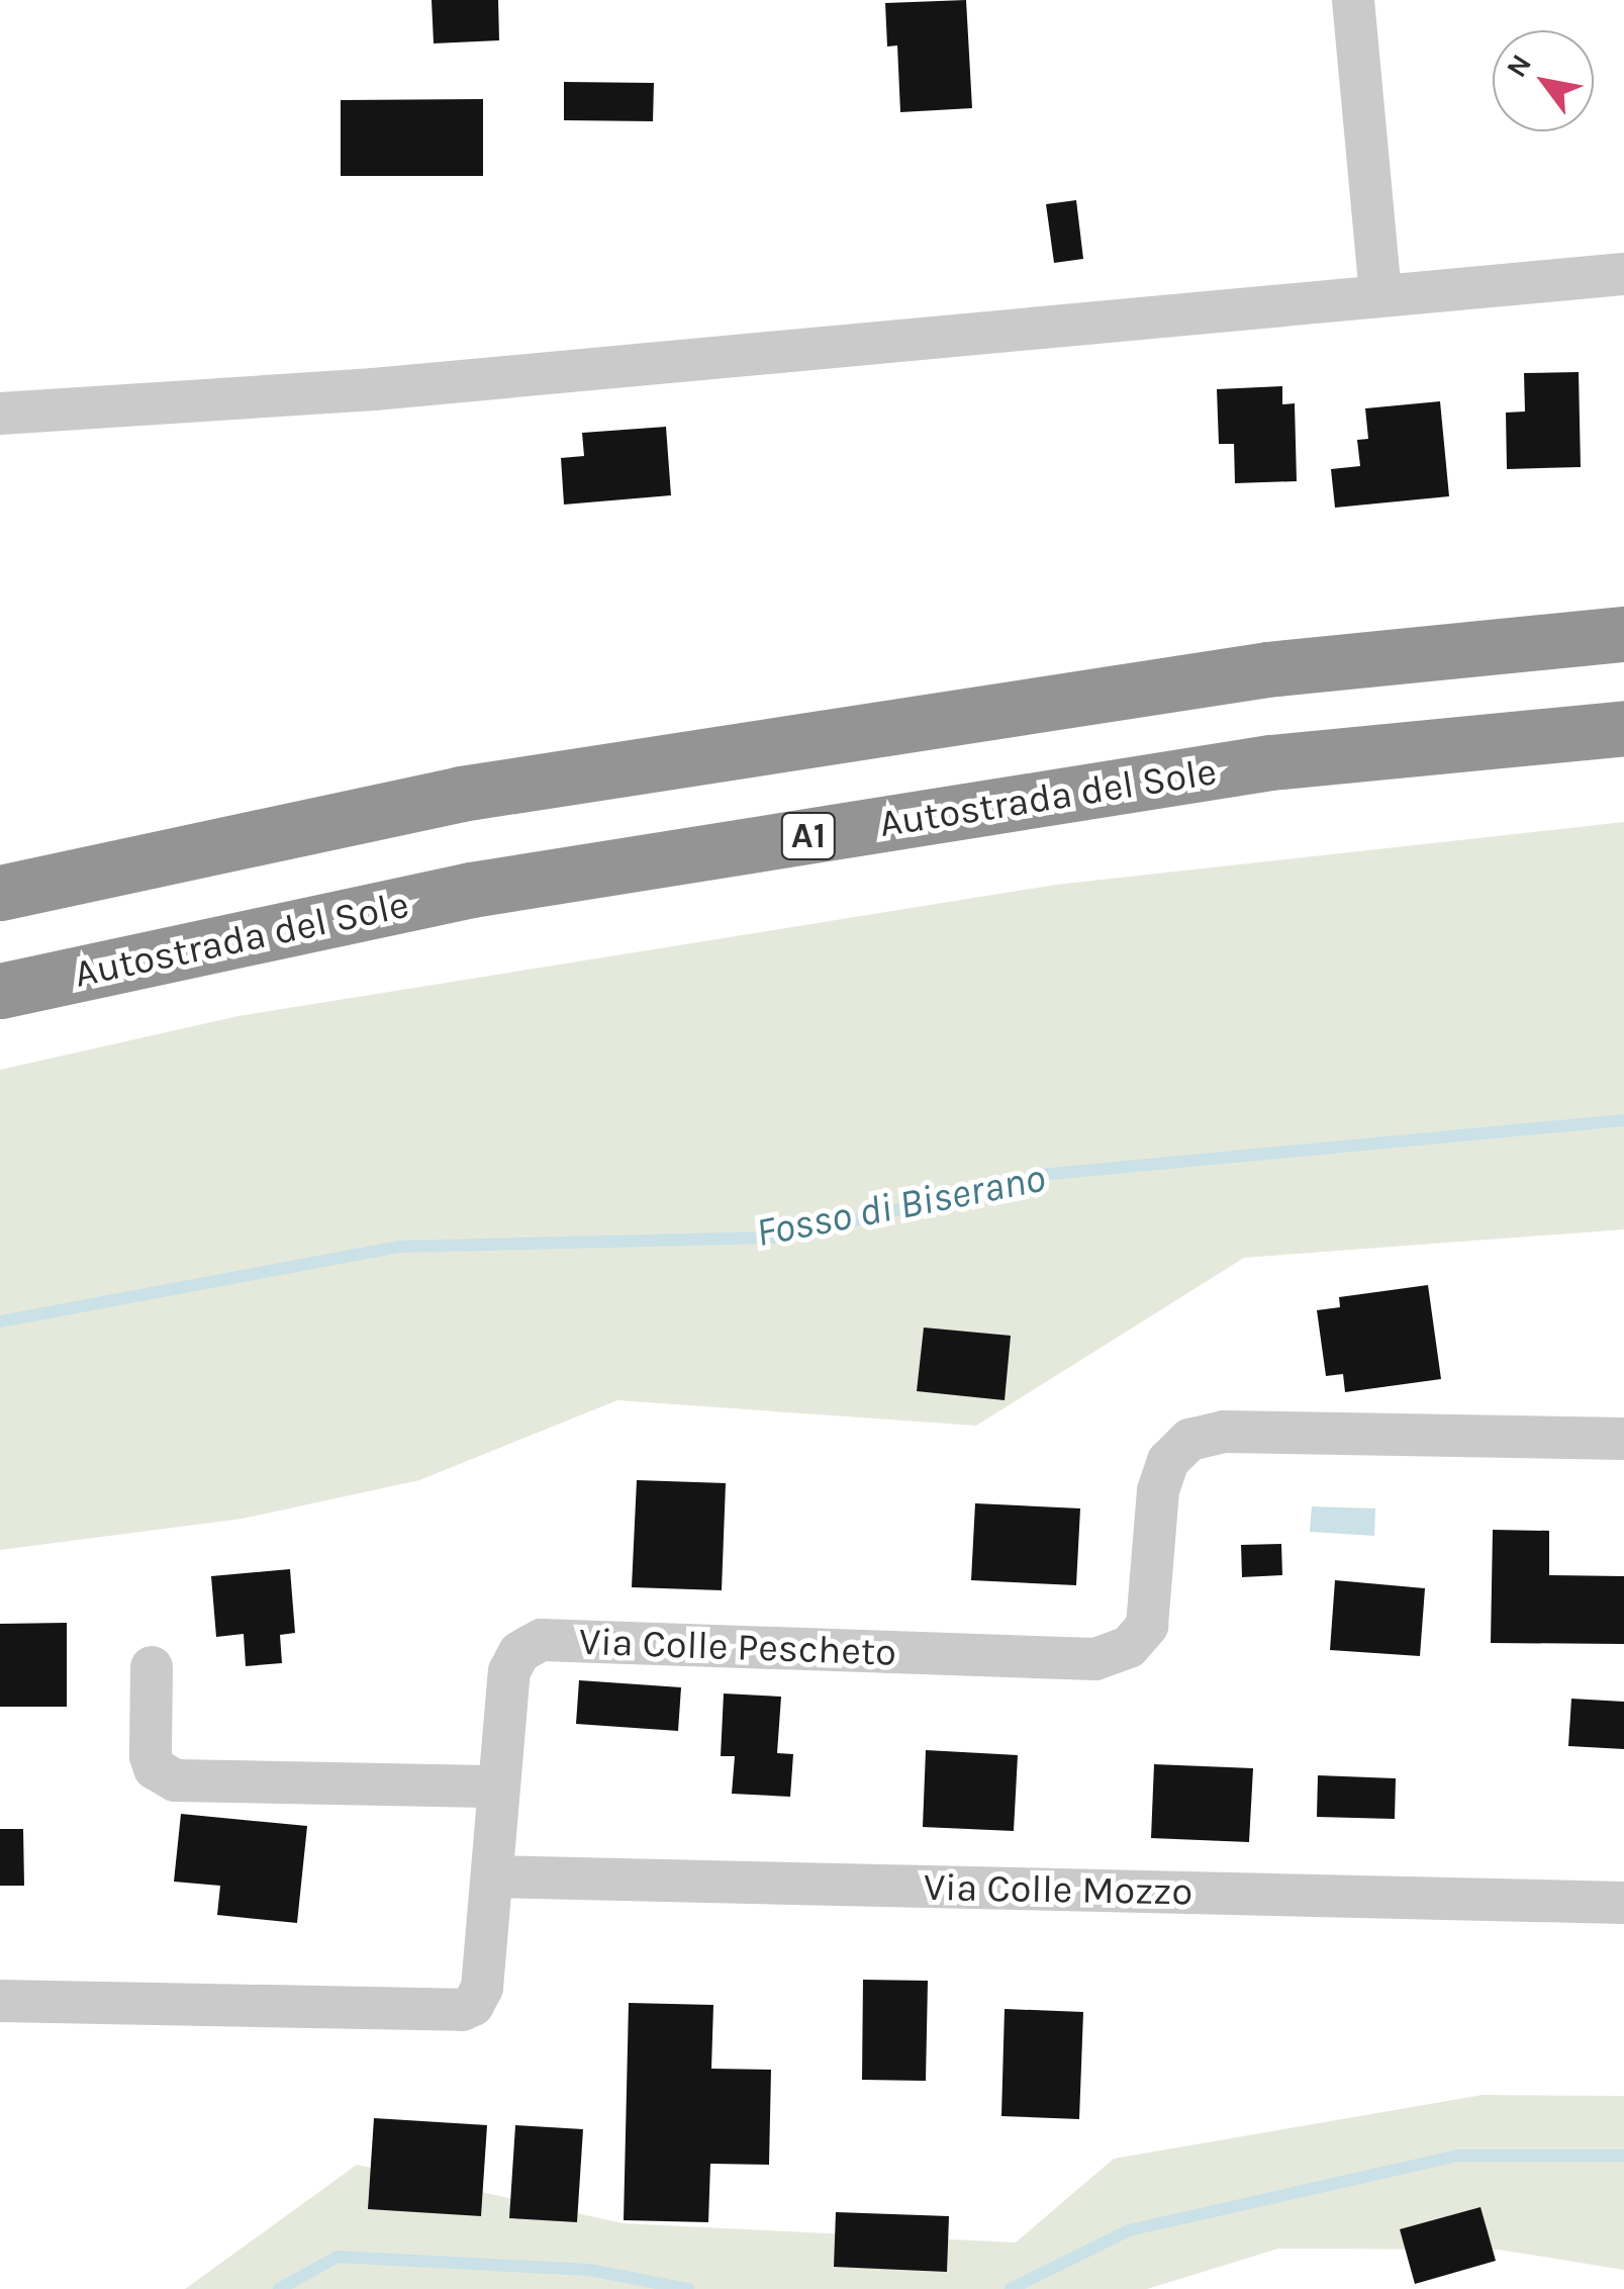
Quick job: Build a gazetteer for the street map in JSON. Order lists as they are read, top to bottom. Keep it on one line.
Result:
{"streets":{"highway":["Autostrada del Sole","A1"],"street":["Via Colle Pescheto","Via Colle Mozzo"]},"crossings":[["Via Colle Pescheto","Via Colle Mozzo"]],"water":["Fosso di Biserano"],"north":"top left"}
